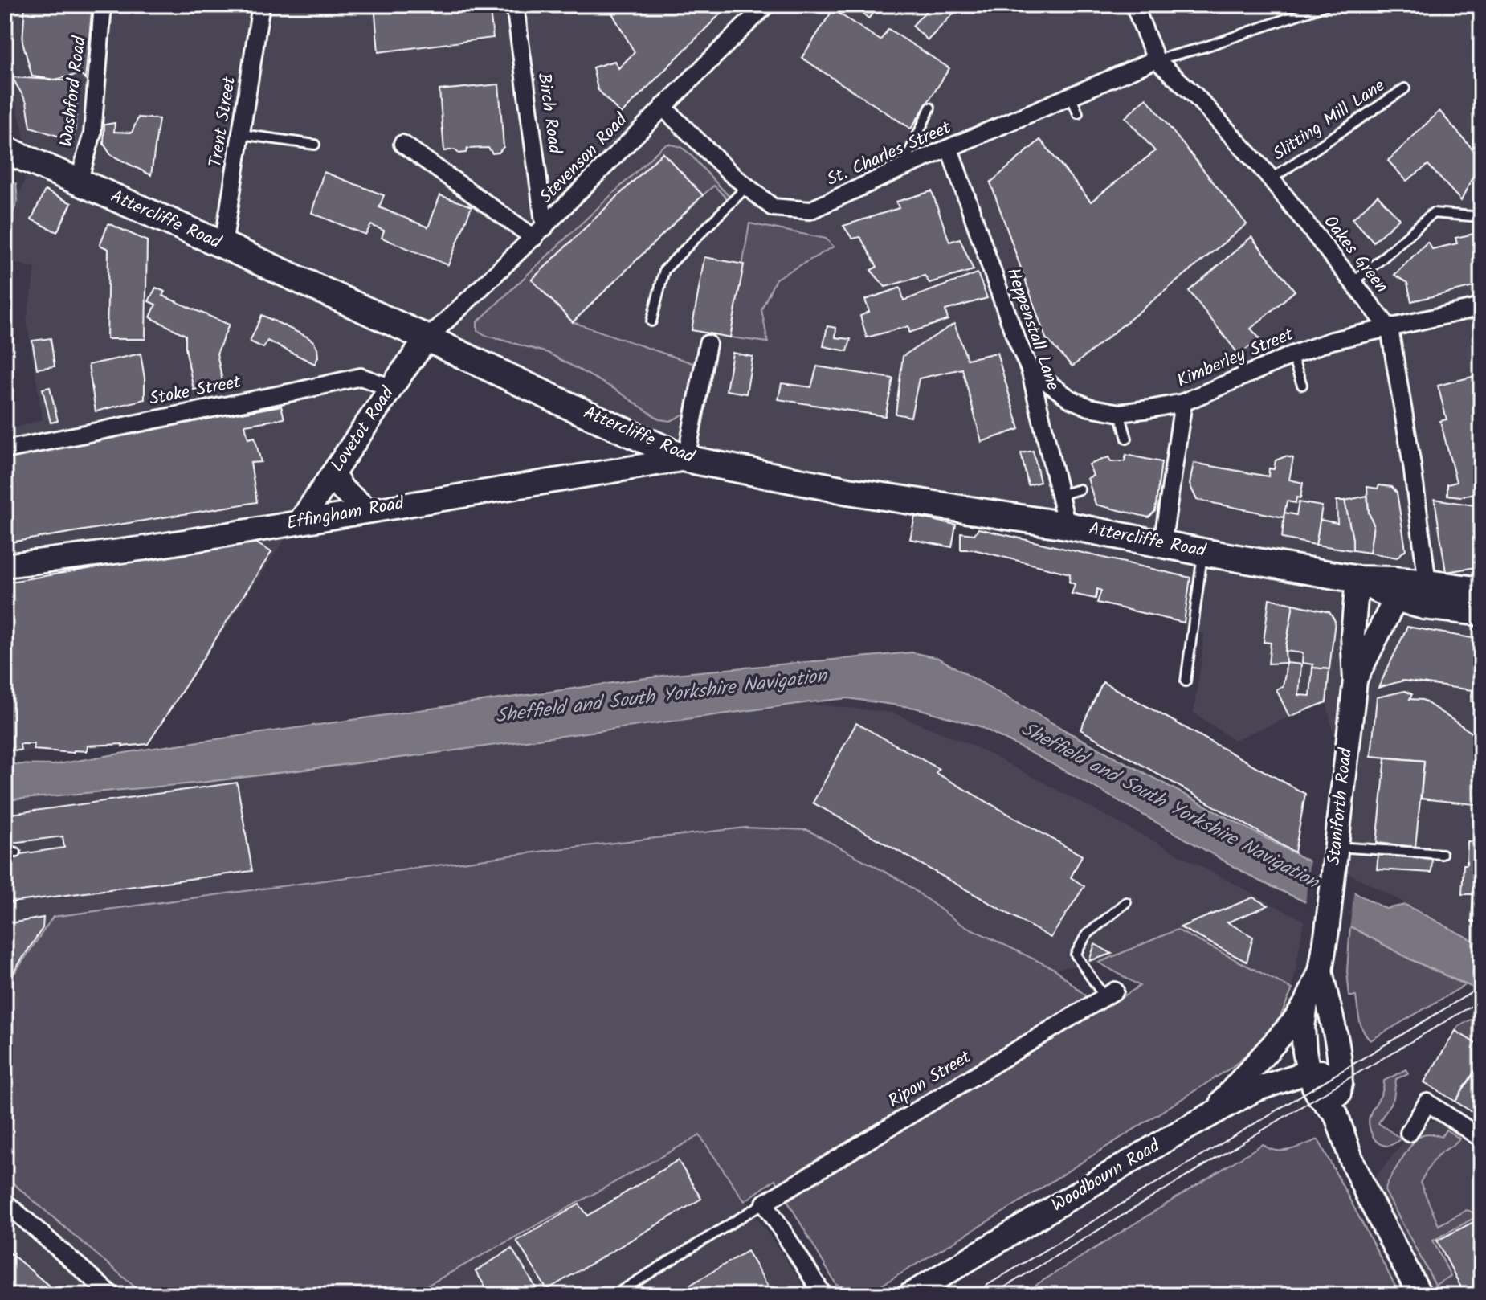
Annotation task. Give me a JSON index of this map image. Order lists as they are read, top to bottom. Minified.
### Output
{"streets":{"main road":["Attercliffe Road","Lovetot Road","Effingham Road","Staniforth Road","Woodbourn Road"],"street":["Washford Road","Birch Road","Trent Street","St. Charles Street","Stevenson Road","Oakes Green","Heppenstall Lane","Kimberley Street","Stoke Street","Ripon Street"],"lane":["Slitting Mill Lane"]},"crossings":[["Washford Road","Attercliffe Road"],["Birch Road","Stevenson Road"],["Slitting Mill Lane","Oakes Green"],["Trent Street","Attercliffe Road"],["St. Charles Street","Stevenson Road"],["St. Charles Street","Oakes Green"],["St. Charles Street","Heppenstall Lane"],["Stevenson Road","Attercliffe Road"],["Stevenson Road","Lovetot Road"],["Attercliffe Road","Oakes Green"],["Attercliffe Road","Heppenstall Lane"],["Attercliffe Road","Lovetot Road"],["Attercliffe Road","Effingham Road"],["Attercliffe Road","Staniforth Road"],["Oakes Green","Kimberley Street"],["Heppenstall Lane","Kimberley Street"],["Stoke Street","Lovetot Road"],["Lovetot Road","Effingham Road"],["Staniforth Road","Woodbourn Road"]],"water":["Sheffield and South Yorkshire Navigation"]}
